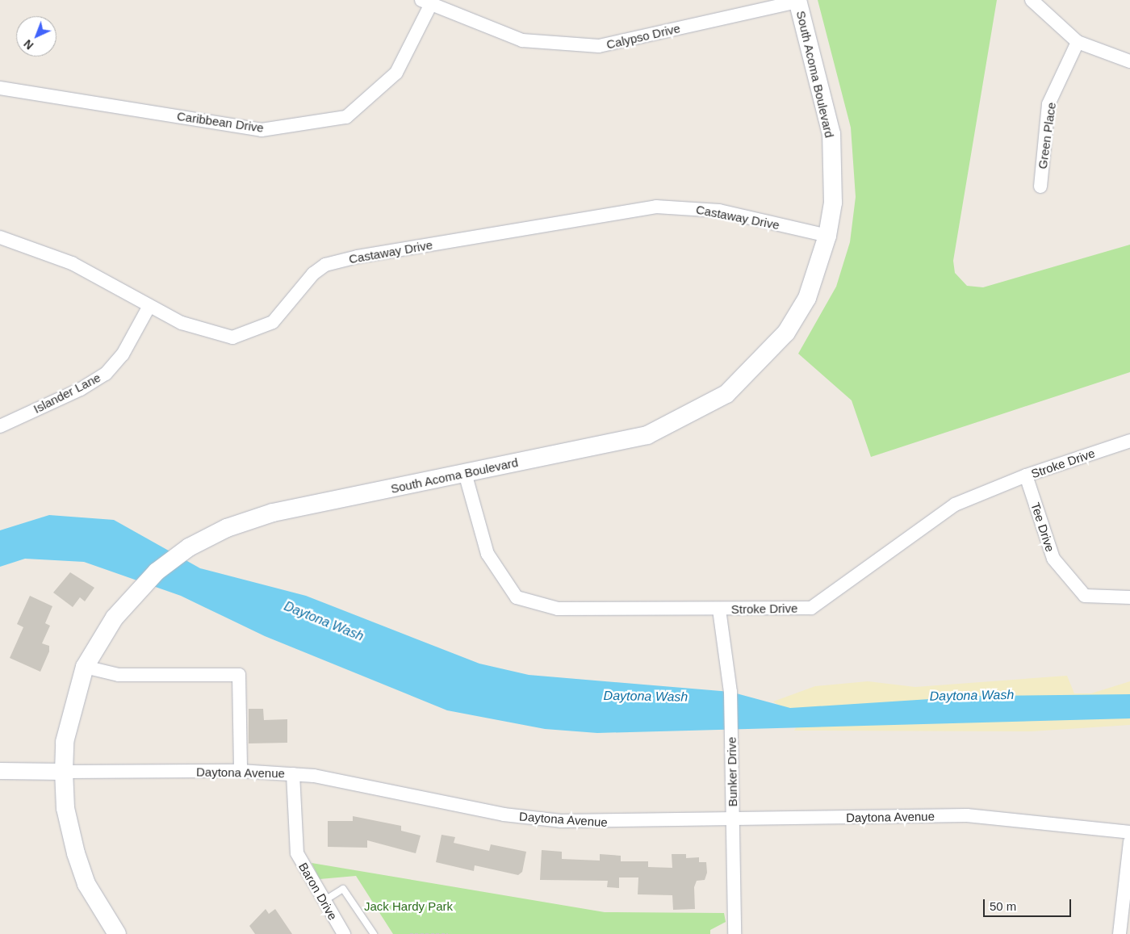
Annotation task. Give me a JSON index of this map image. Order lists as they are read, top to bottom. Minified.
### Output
{"streets":{"main road":["South Acoma Boulevard"],"street":["Calypso Drive","Caribbean Drive","Green Place","Castaway Drive","Islander Lane","Stroke Drive","Tee Drive","Bunker Drive","Daytona Avenue","Baron Drive"]},"crossings":[["Calypso Drive","South Acoma Boulevard"],["Calypso Drive","Caribbean Drive"],["South Acoma Boulevard","Castaway Drive"],["South Acoma Boulevard","Stroke Drive"],["South Acoma Boulevard","Daytona Avenue"],["Castaway Drive","Islander Lane"],["Stroke Drive","Tee Drive"],["Stroke Drive","Bunker Drive"],["Bunker Drive","Daytona Avenue"],["Daytona Avenue","Baron Drive"]],"water":["Daytona Wash"],"parks":["Jack Hardy Park"],"scale_bar":"50 m","north":"bottom left"}
